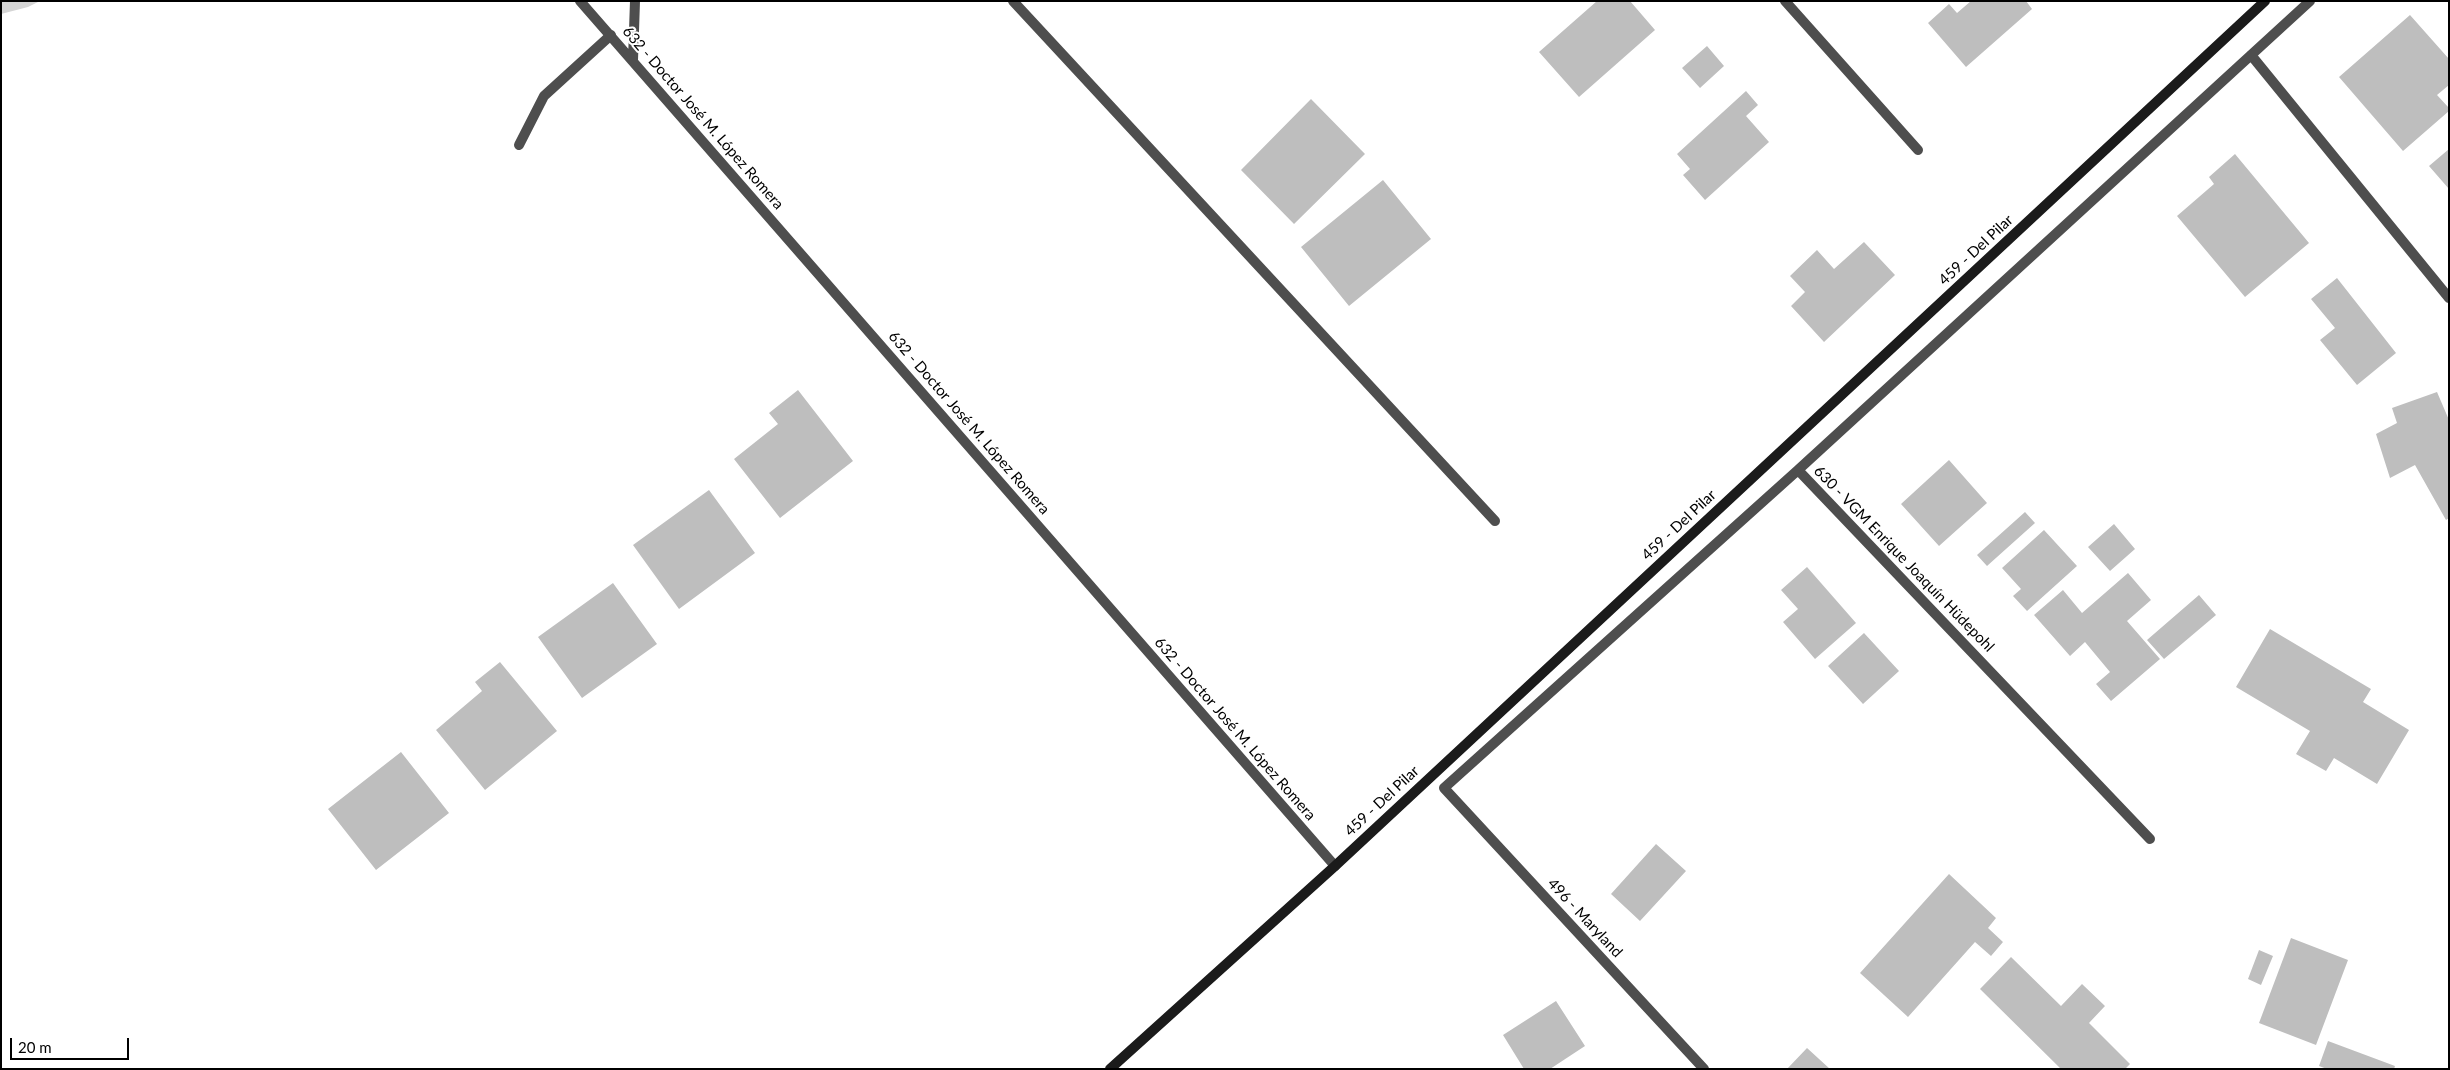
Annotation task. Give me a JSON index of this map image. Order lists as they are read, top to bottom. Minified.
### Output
{"streets":{"street":["632 - Doctor José M. López Romera","459 - Del Pilar","630 - VGM Enrique Joaquín Hüdepohl","496 - Maryland"]},"crossings":[["632 - Doctor José M. López Romera","459 - Del Pilar"],["630 - VGM Enrique Joaquín Hüdepohl","496 - Maryland"]],"scale_bar":"20 m"}
